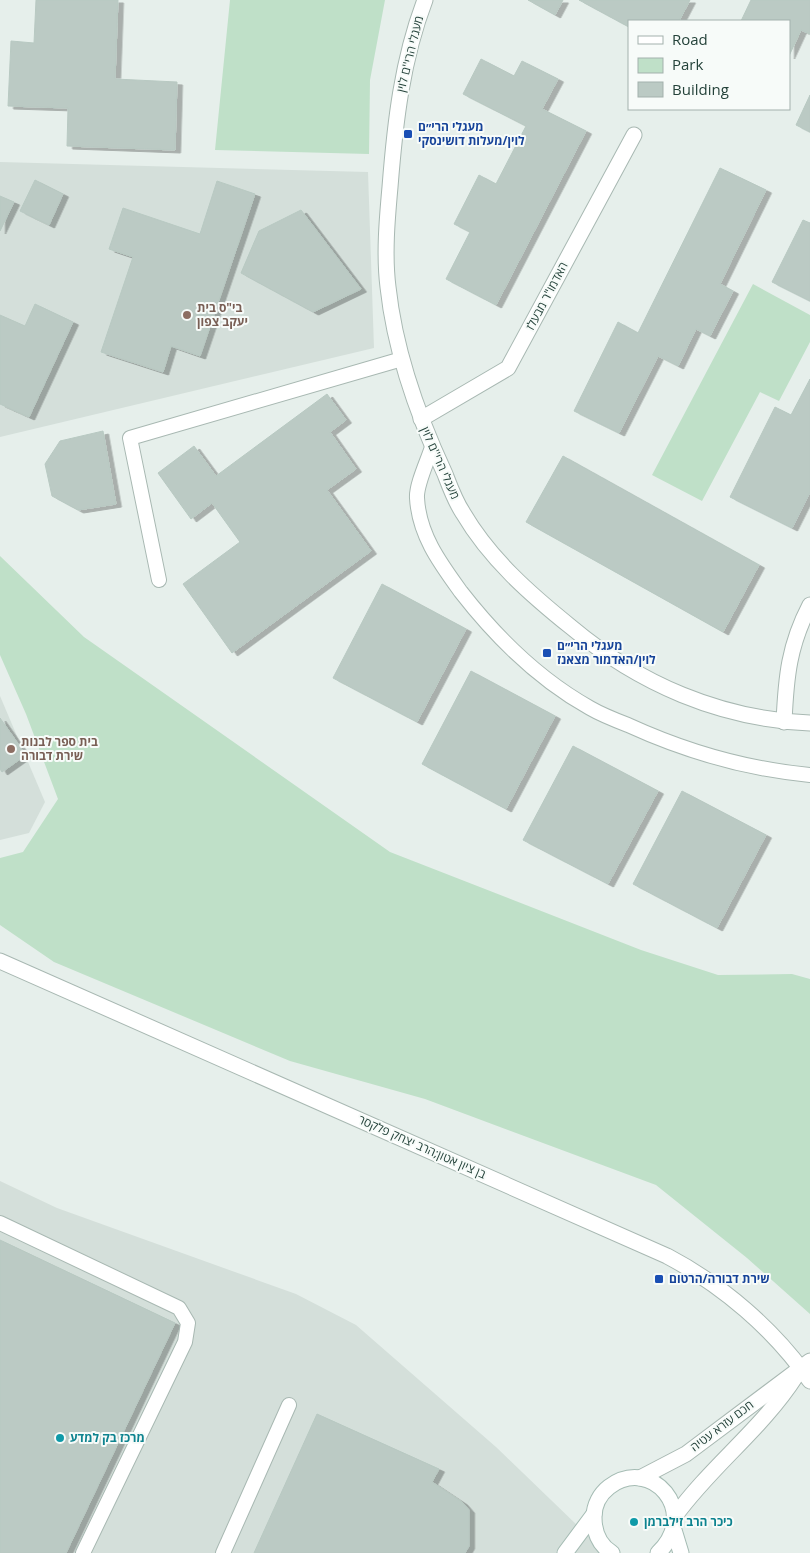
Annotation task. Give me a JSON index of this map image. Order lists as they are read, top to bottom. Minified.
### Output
{"streets":{"street":["מעגלי הרי''ם לוין","האדמו\"ר מבעלז","בן ציון אטון;הרב יצחק פלקסר","חכם עזרא עטיה"]},"crossings":[["מעגלי הרי''ם לוין","האדמו\"ר מבעלז"],["בן ציון אטון;הרב יצחק פלקסר","חכם עזרא עטיה"]],"places":{"transit":["מעגלי הרי״ם לוין/מעלות דושינסקי","מעגלי הרי״ם לוין/האדמור מצאנז","שירת דבורה/הרטום"],"other":["בי\"ס בית יעקב צפון","בית ספר לבנות שירת דבורה","מרכז בק למדע","כיכר הרב זילברמן"]},"legend":["Road","Park","Building"]}
